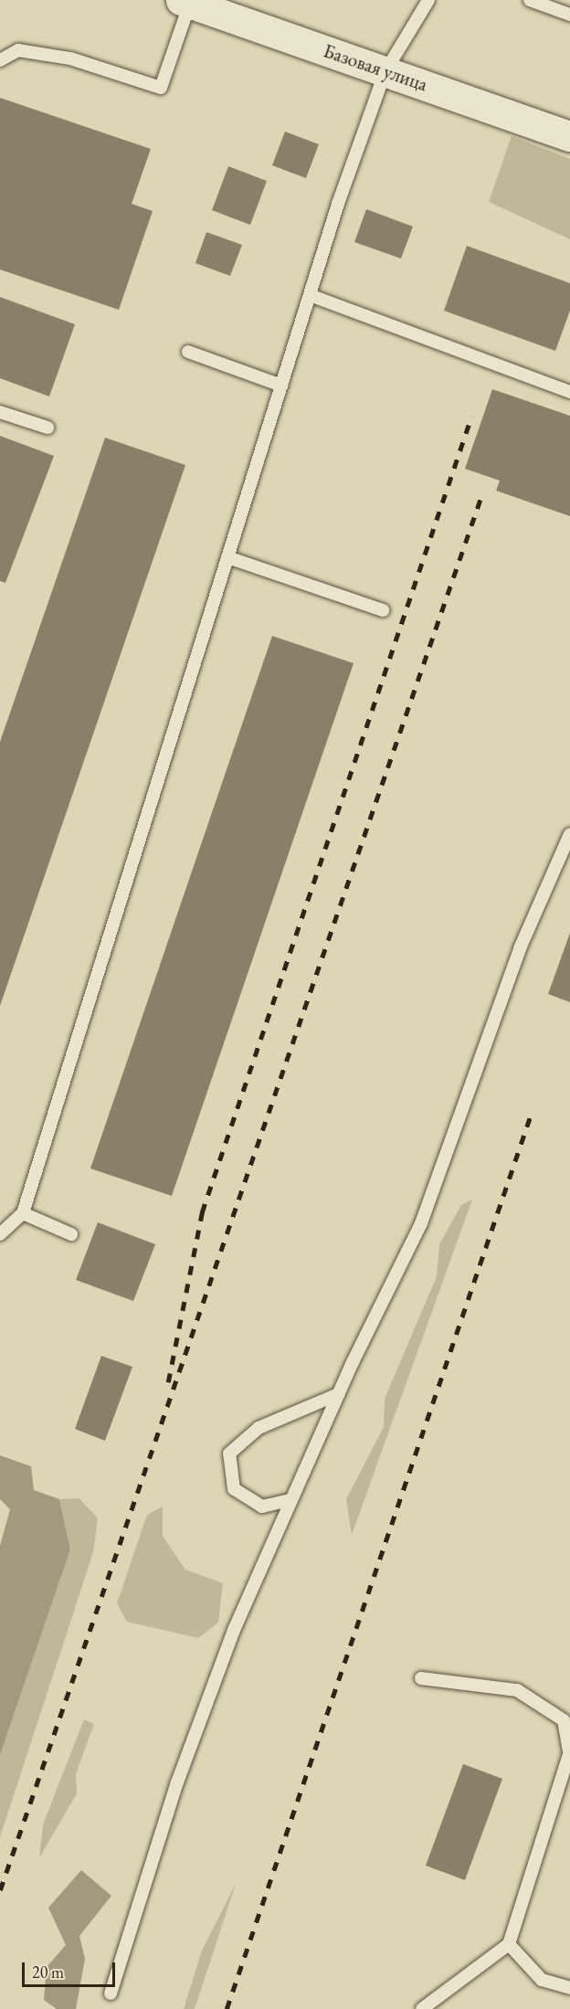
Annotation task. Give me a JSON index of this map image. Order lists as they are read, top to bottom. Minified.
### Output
{"streets":{"street":["Базовая улица"]},"scale_bar":"20 m"}
